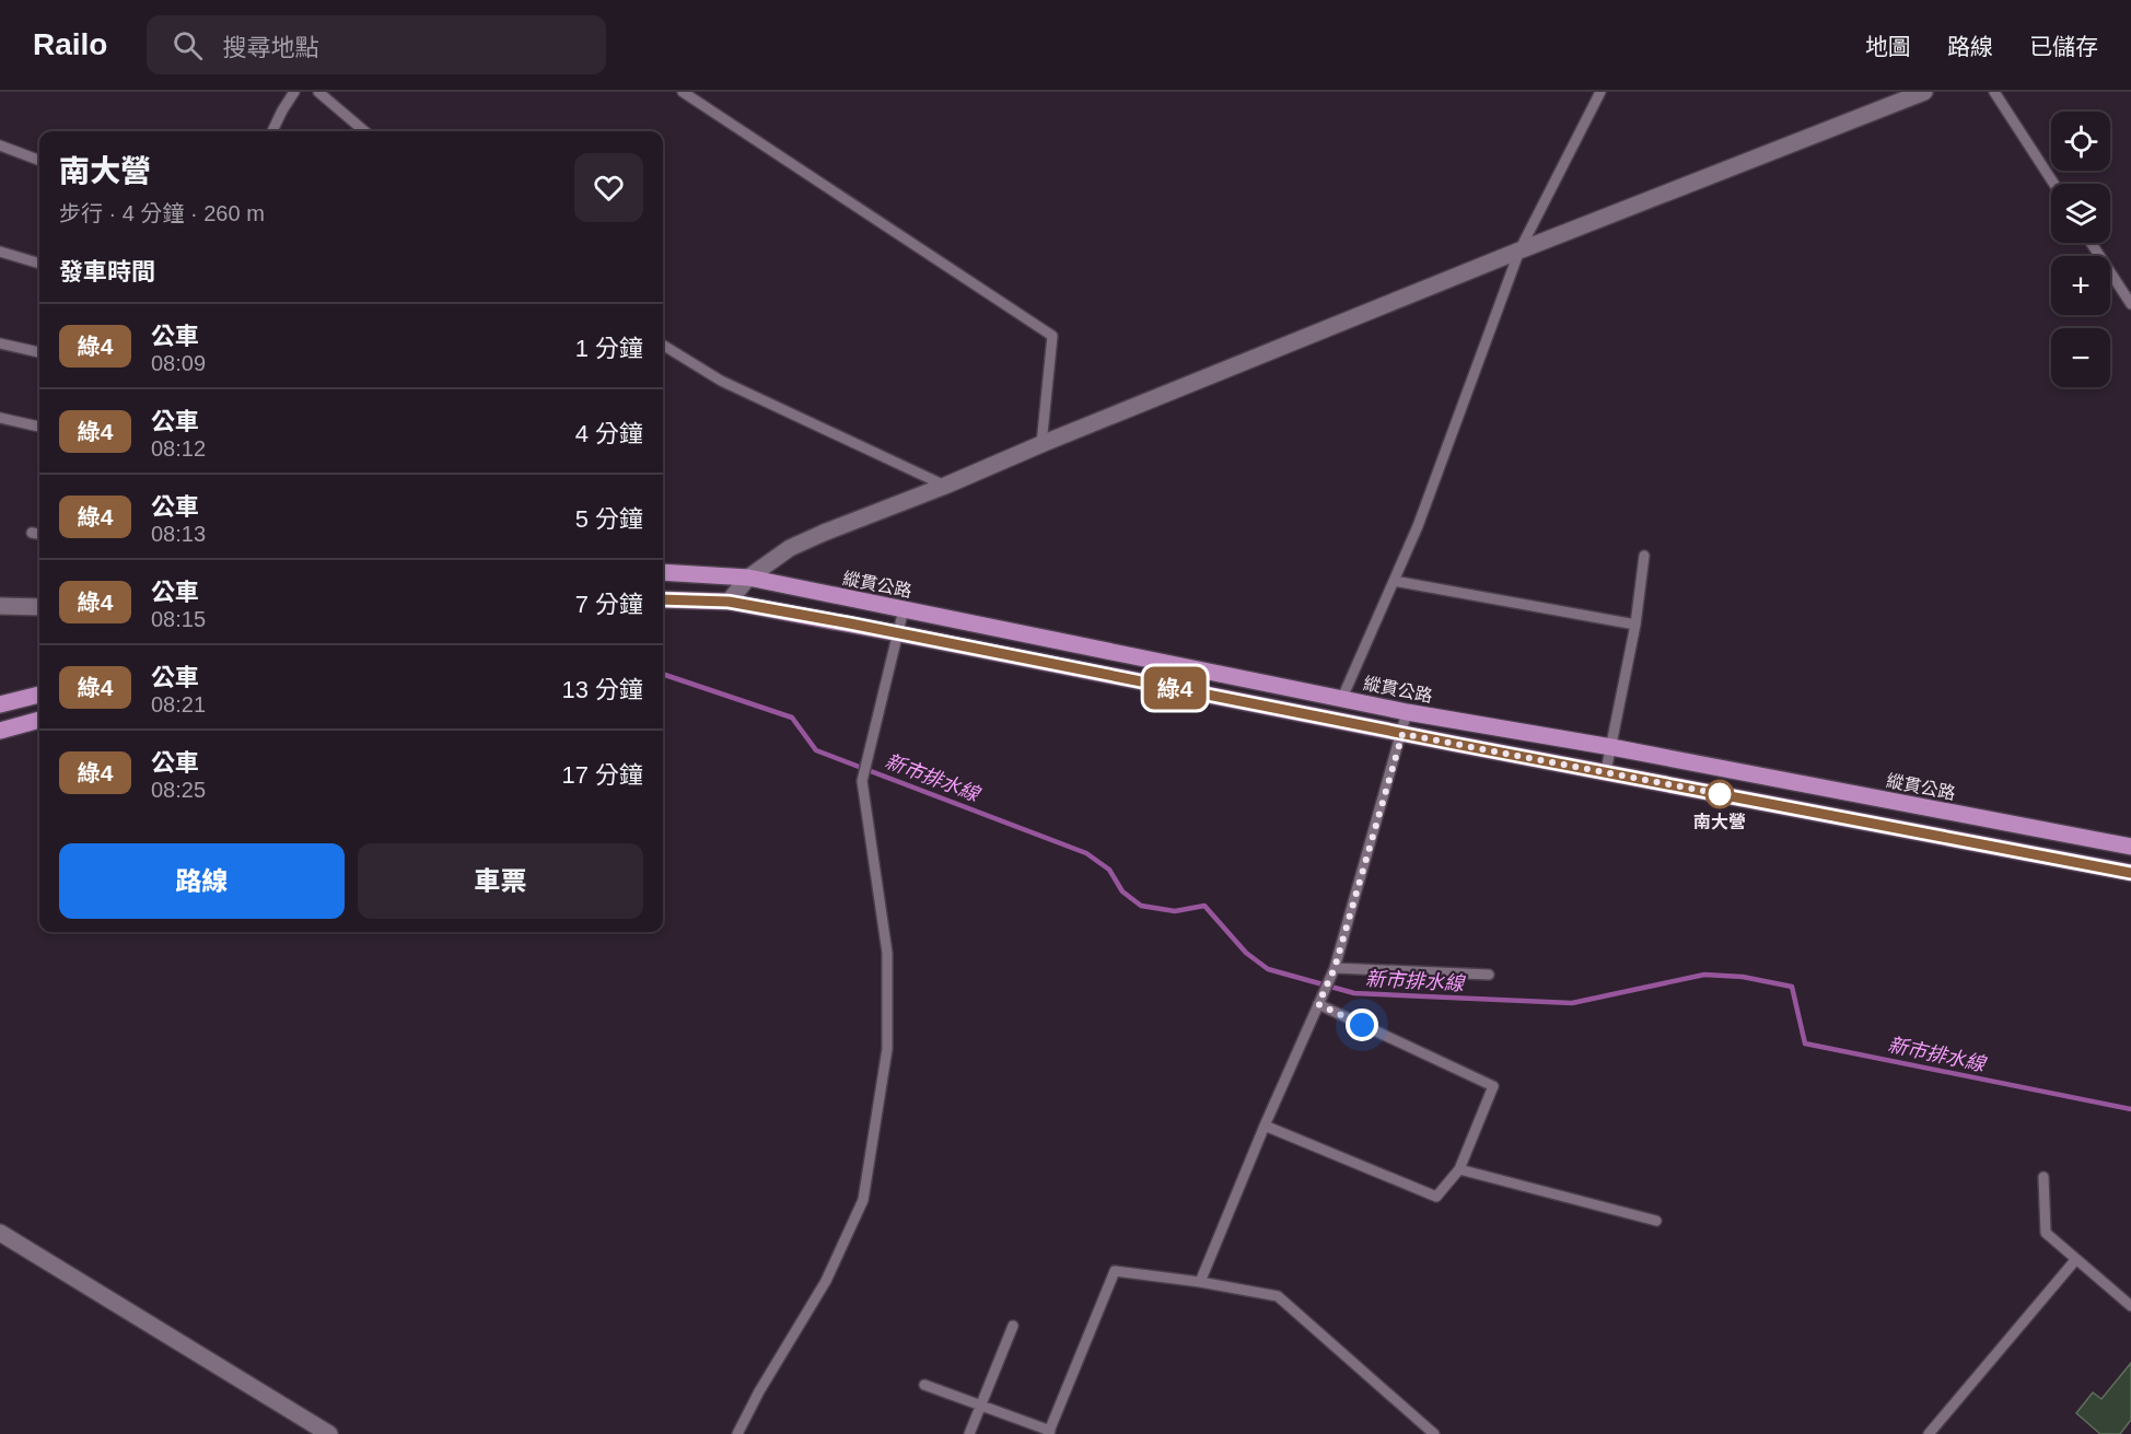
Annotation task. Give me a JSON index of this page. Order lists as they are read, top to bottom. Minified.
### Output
{"streets":{"main road":["縱貫公路"]},"water":["新市排水線"],"places":["南大營"],"lines":["bus line 綠4"],"page":{"header":"Railo","search":"搜尋地點","nav":["地圖","路線","已儲存"],"on_map":"綠4","map_buttons":["+","−"],"heading":[["南大營","步行 · 4 分鐘 · 260 m"],"發車時間"],"list":[{"mark":"綠4","name":"公車","note":"08:09","value":"1 分鐘"},{"mark":"綠4","name":"公車","note":"08:12","value":"4 分鐘"},{"mark":"綠4","name":"公車","note":"08:13","value":"5 分鐘"},{"mark":"綠4","name":"公車","note":"08:15","value":"7 分鐘"},{"mark":"綠4","name":"公車","note":"08:21","value":"13 分鐘"},{"mark":"綠4","name":"公車","note":"08:25","value":"17 分鐘"}],"buttons":["路線","車票"]}}
